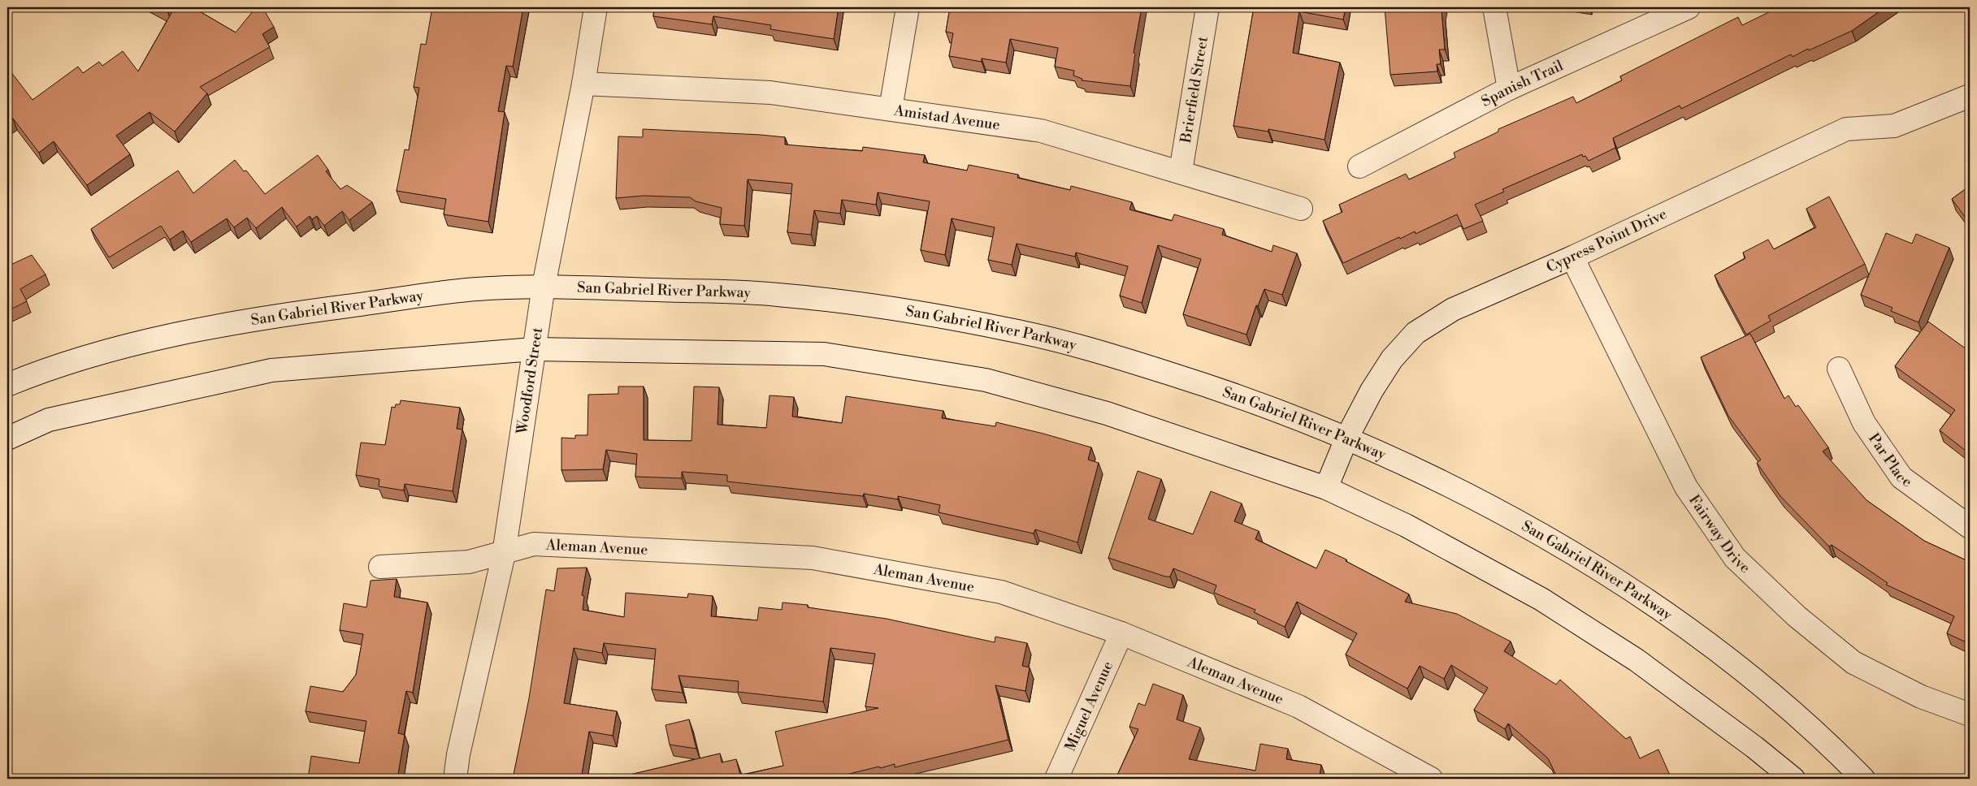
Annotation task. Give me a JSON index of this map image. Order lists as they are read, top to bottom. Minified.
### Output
{"streets":{"street":["Spanish Trail","Brierfield Street","Amistad Avenue","Cypress Point Drive","San Gabriel River Parkway","Woodford Street","Par Place","Fairway Drive","Aleman Avenue","Miguel Avenue"]},"crossings":[["Brierfield Street","Amistad Avenue"],["Amistad Avenue","Woodford Street"],["Cypress Point Drive","San Gabriel River Parkway"],["Cypress Point Drive","Fairway Drive"],["San Gabriel River Parkway","Woodford Street"],["Woodford Street","Aleman Avenue"],["Aleman Avenue","Miguel Avenue"]]}
